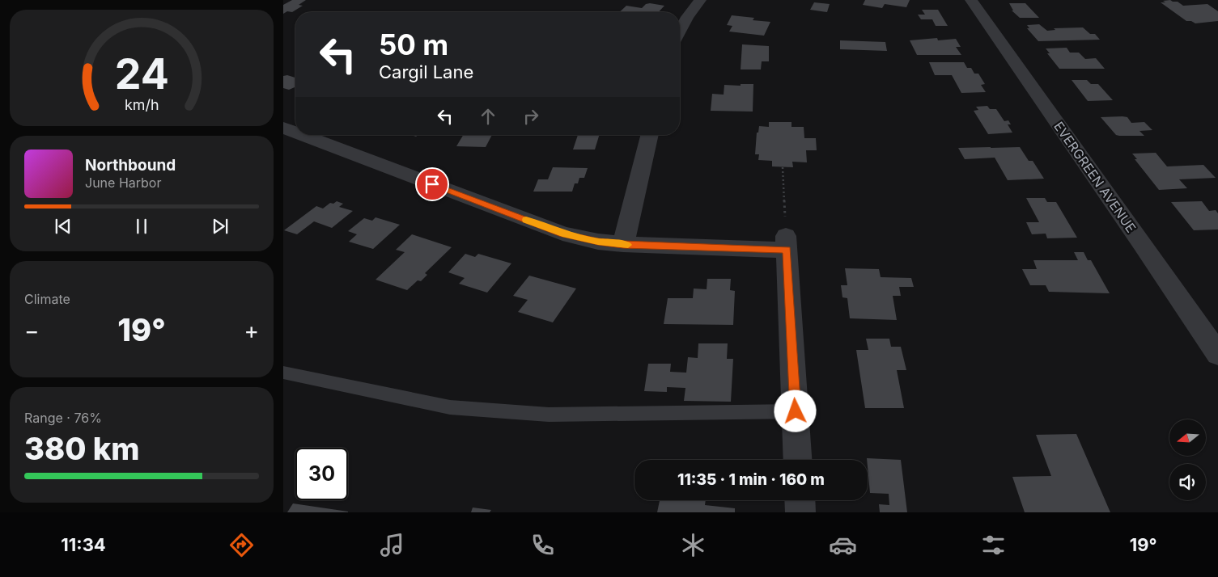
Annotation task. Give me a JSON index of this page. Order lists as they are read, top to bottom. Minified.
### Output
{"streets":{"street":["EVERGREEN AVENUE"]},"north":"left","page":{"turn":["50 m","Cargil Lane"],"song":["Northbound","June Harbor"],"tile":["Climate",["Range · 76%","380 km"]],"heat":["−","19°","+"],"limit":"30","trip":"11:35 · 1 min · 160 m","tabs":["11:34","19°"],"gauge":["24","km/h"]}}
